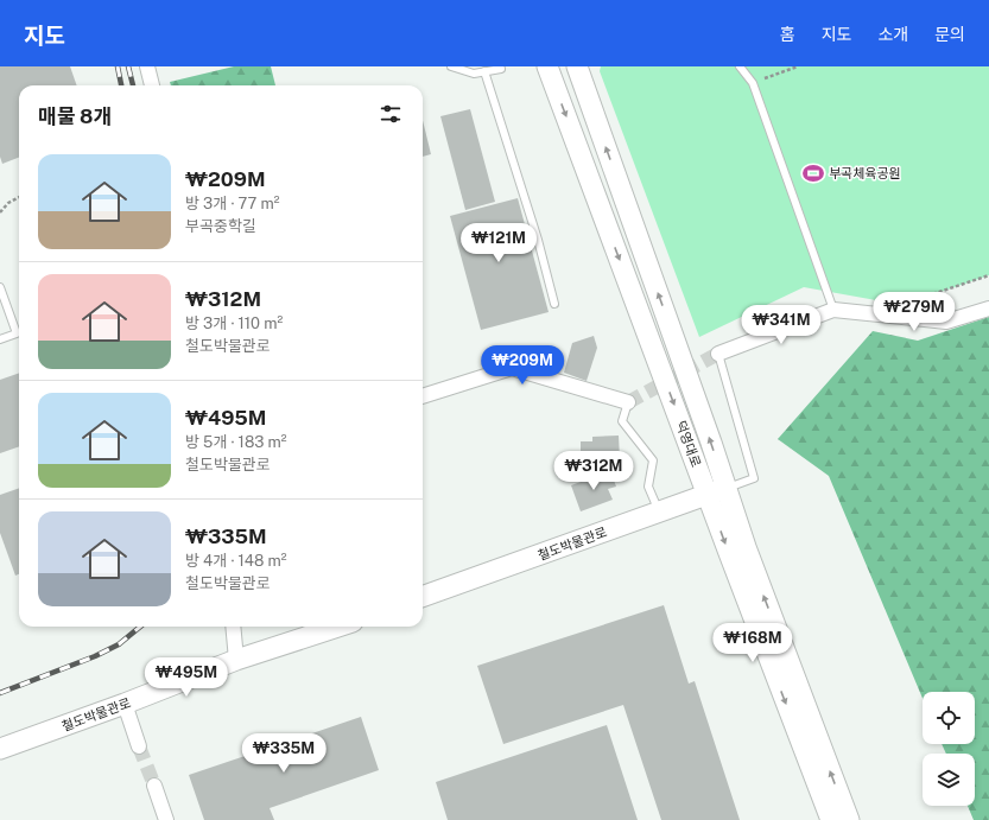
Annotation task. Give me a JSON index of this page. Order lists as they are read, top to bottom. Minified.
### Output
{"streets":{"street":["덕영대로","철도박물관로"]},"crossings":[["덕영대로","철도박물관로"]],"places":{"sports":["부곡체육공원"]},"page":{"header":"지도","nav":["홈","지도","소개","문의"],"heading":"매물 8개","list":[{"name":"₩209M","note":"방 3개 · 77 m² · 부곡중학길"},{"name":"₩312M","note":"방 3개 · 110 m² · 철도박물관로"},{"name":"₩495M","note":"방 5개 · 183 m² · 철도박물관로"},{"name":"₩335M","note":"방 4개 · 148 m² · 철도박물관로"}],"price":["₩121M","₩279M","₩341M","₩209M","₩312M","₩168M","₩495M","₩335M"]}}
